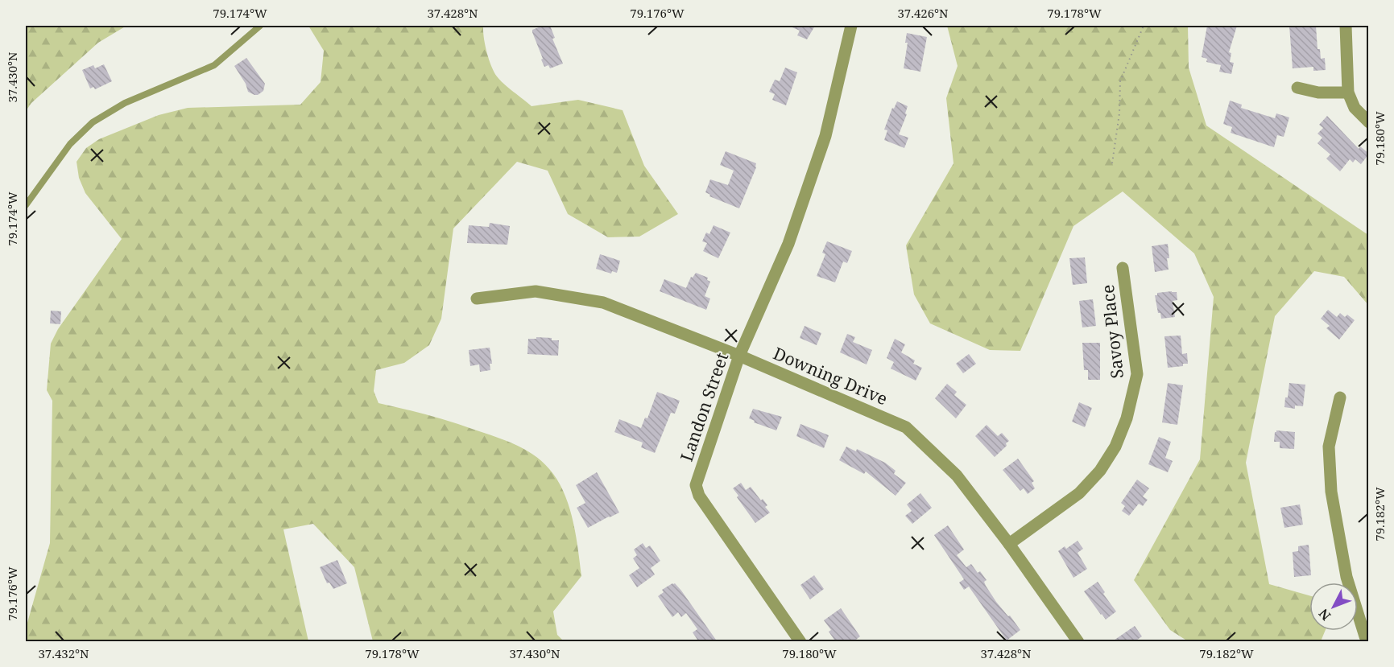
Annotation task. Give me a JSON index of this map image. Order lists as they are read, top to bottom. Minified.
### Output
{"streets":{"street":["Savoy Place","Downing Drive","Landon Street"]},"crossings":[["Savoy Place","Downing Drive"],["Downing Drive","Landon Street"]],"north":"bottom left","coordinates":["79.174°W","37.428°N","79.176°W","37.426°N","79.178°W","37.430°N","79.180°W","79.182°W","37.432°N"]}
